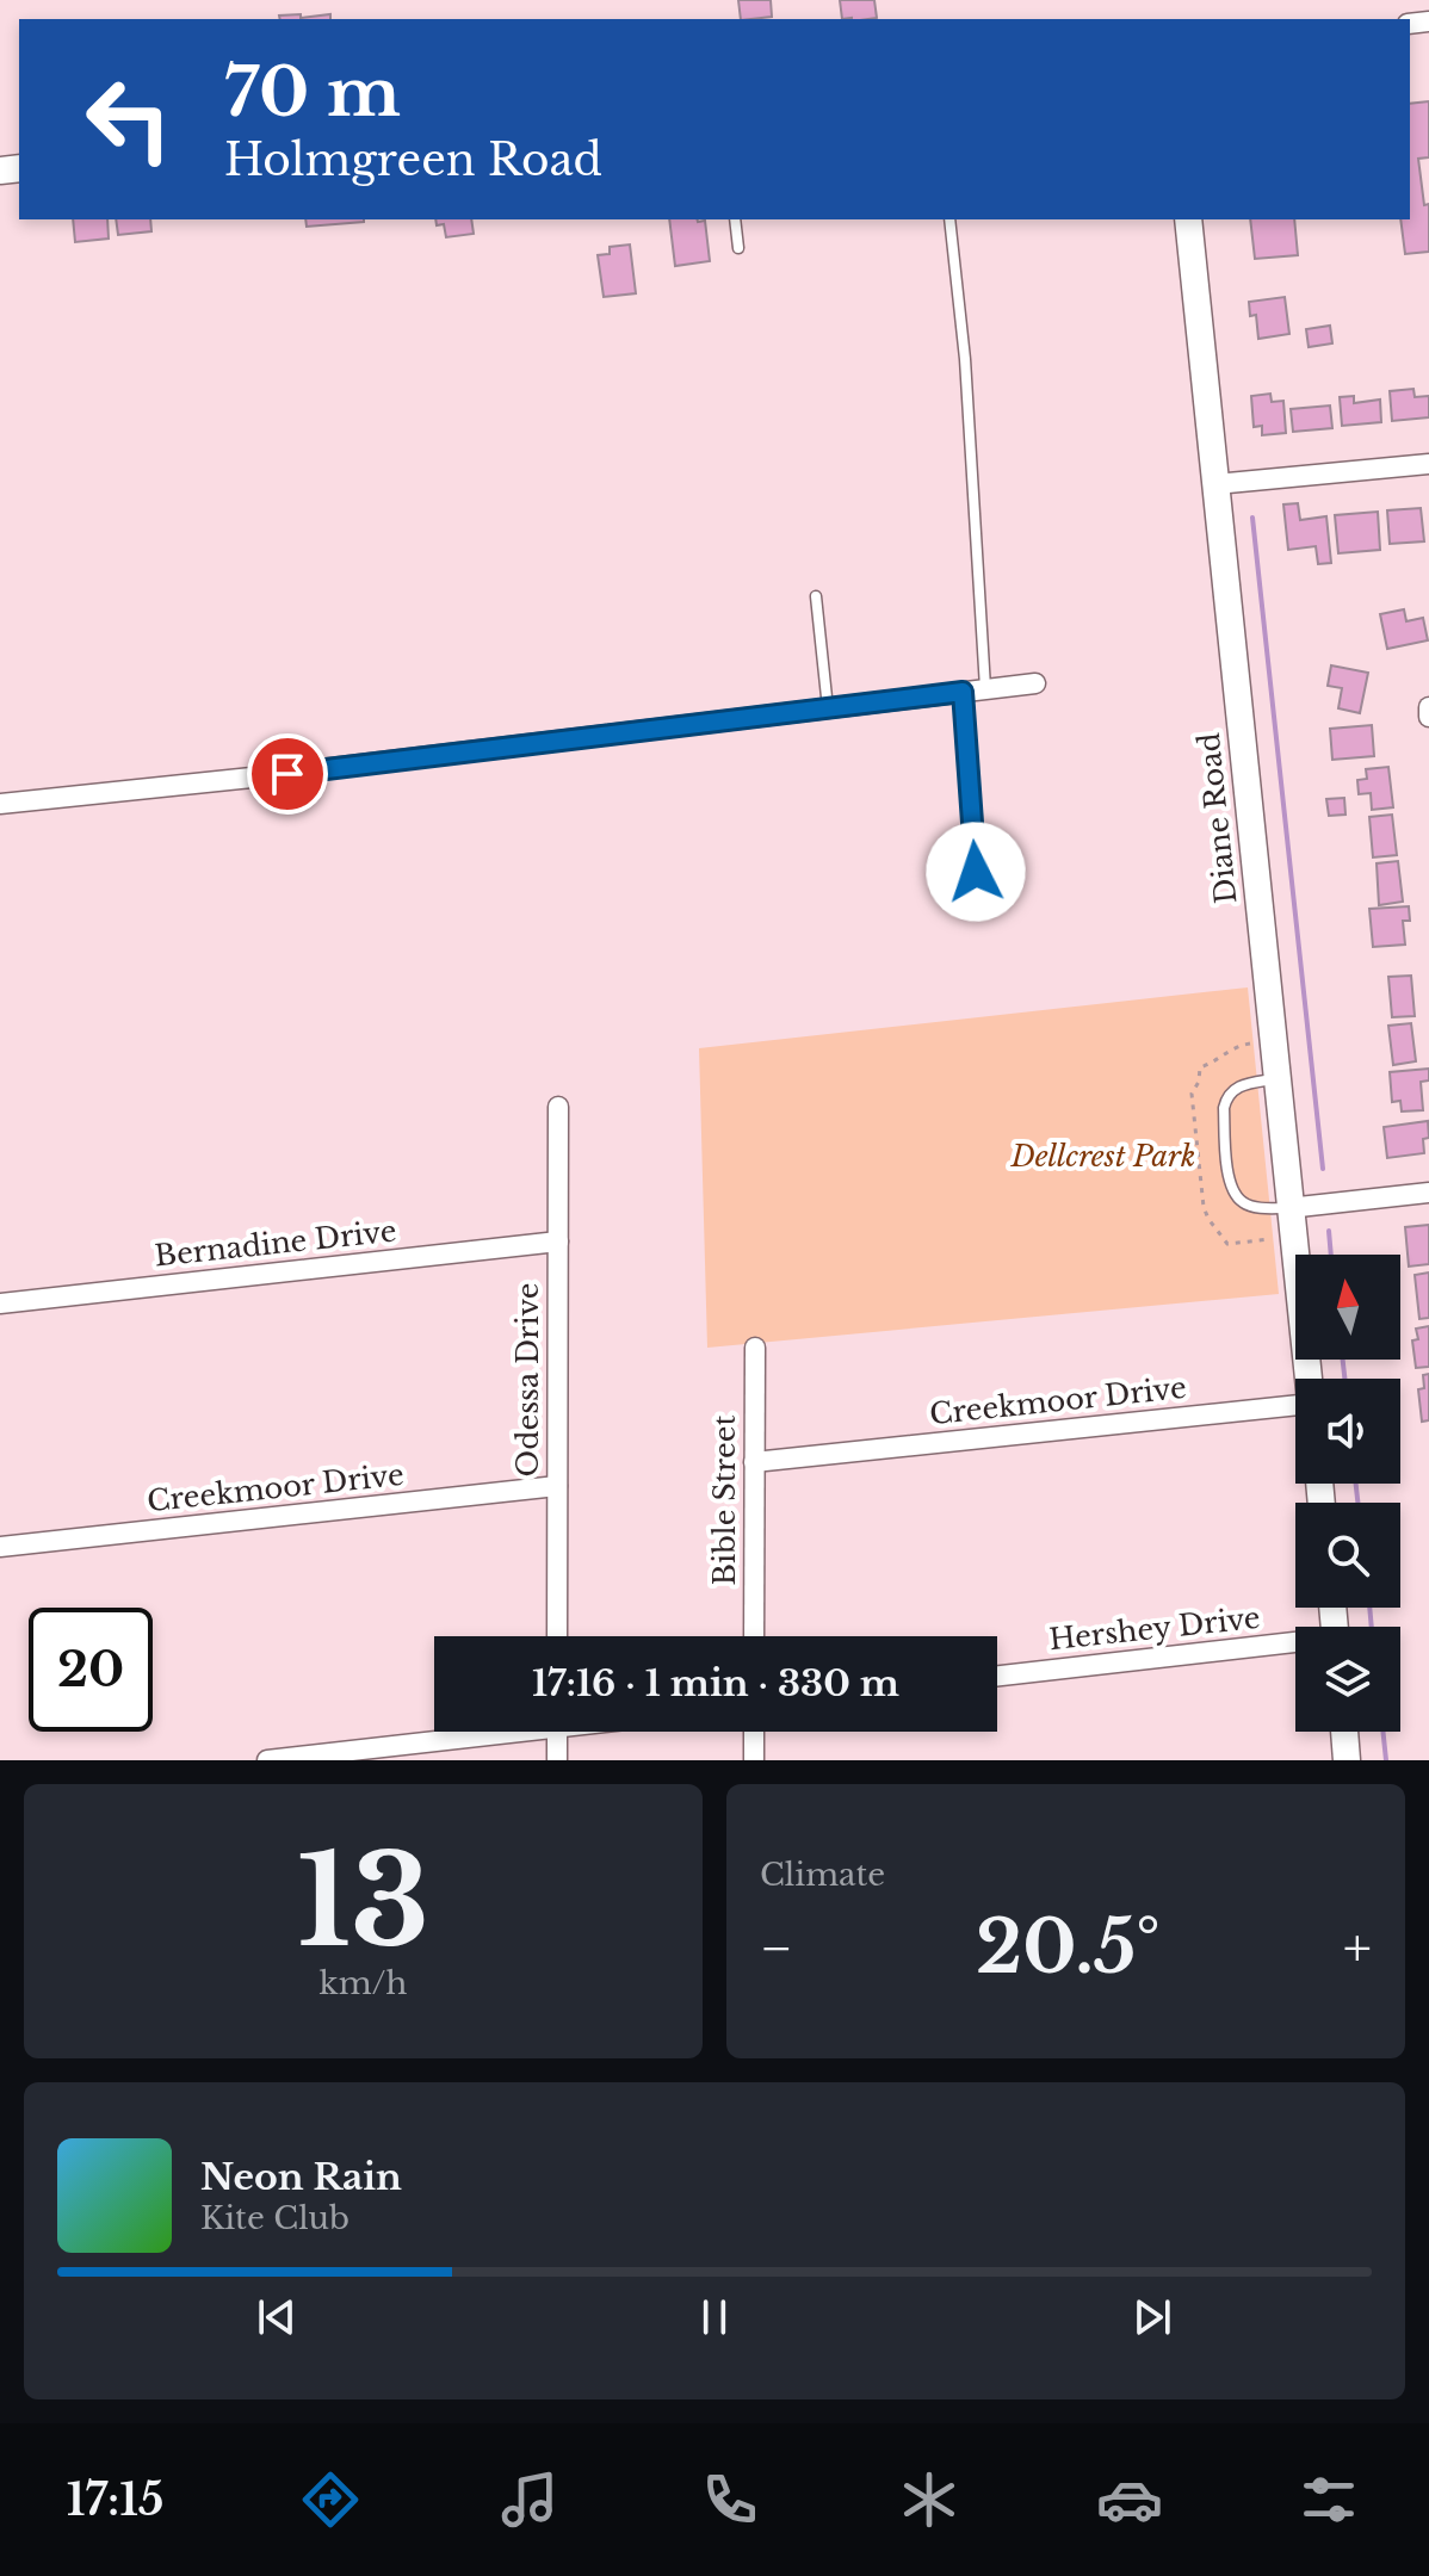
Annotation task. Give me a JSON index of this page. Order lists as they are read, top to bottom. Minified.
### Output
{"streets":{"street":["Diane Road","Bernadine Drive","Odessa Drive","Creekmoor Drive","Bible Street","Hershey Drive"]},"crossings":[["Bernadine Drive","Odessa Drive"],["Odessa Drive","Creekmoor Drive"],["Creekmoor Drive","Bible Street"]],"parks":["Dellcrest Park"],"north":"top","page":{"turn":["70 m","Holmgreen Road"],"limit":"20","trip":"17:16 · 1 min · 330 m","tile":[["13","km/h"],"Climate"],"heat":["−","20.5°","+"],"song":["Neon Rain","Kite Club"],"tabs":"17:15"}}
